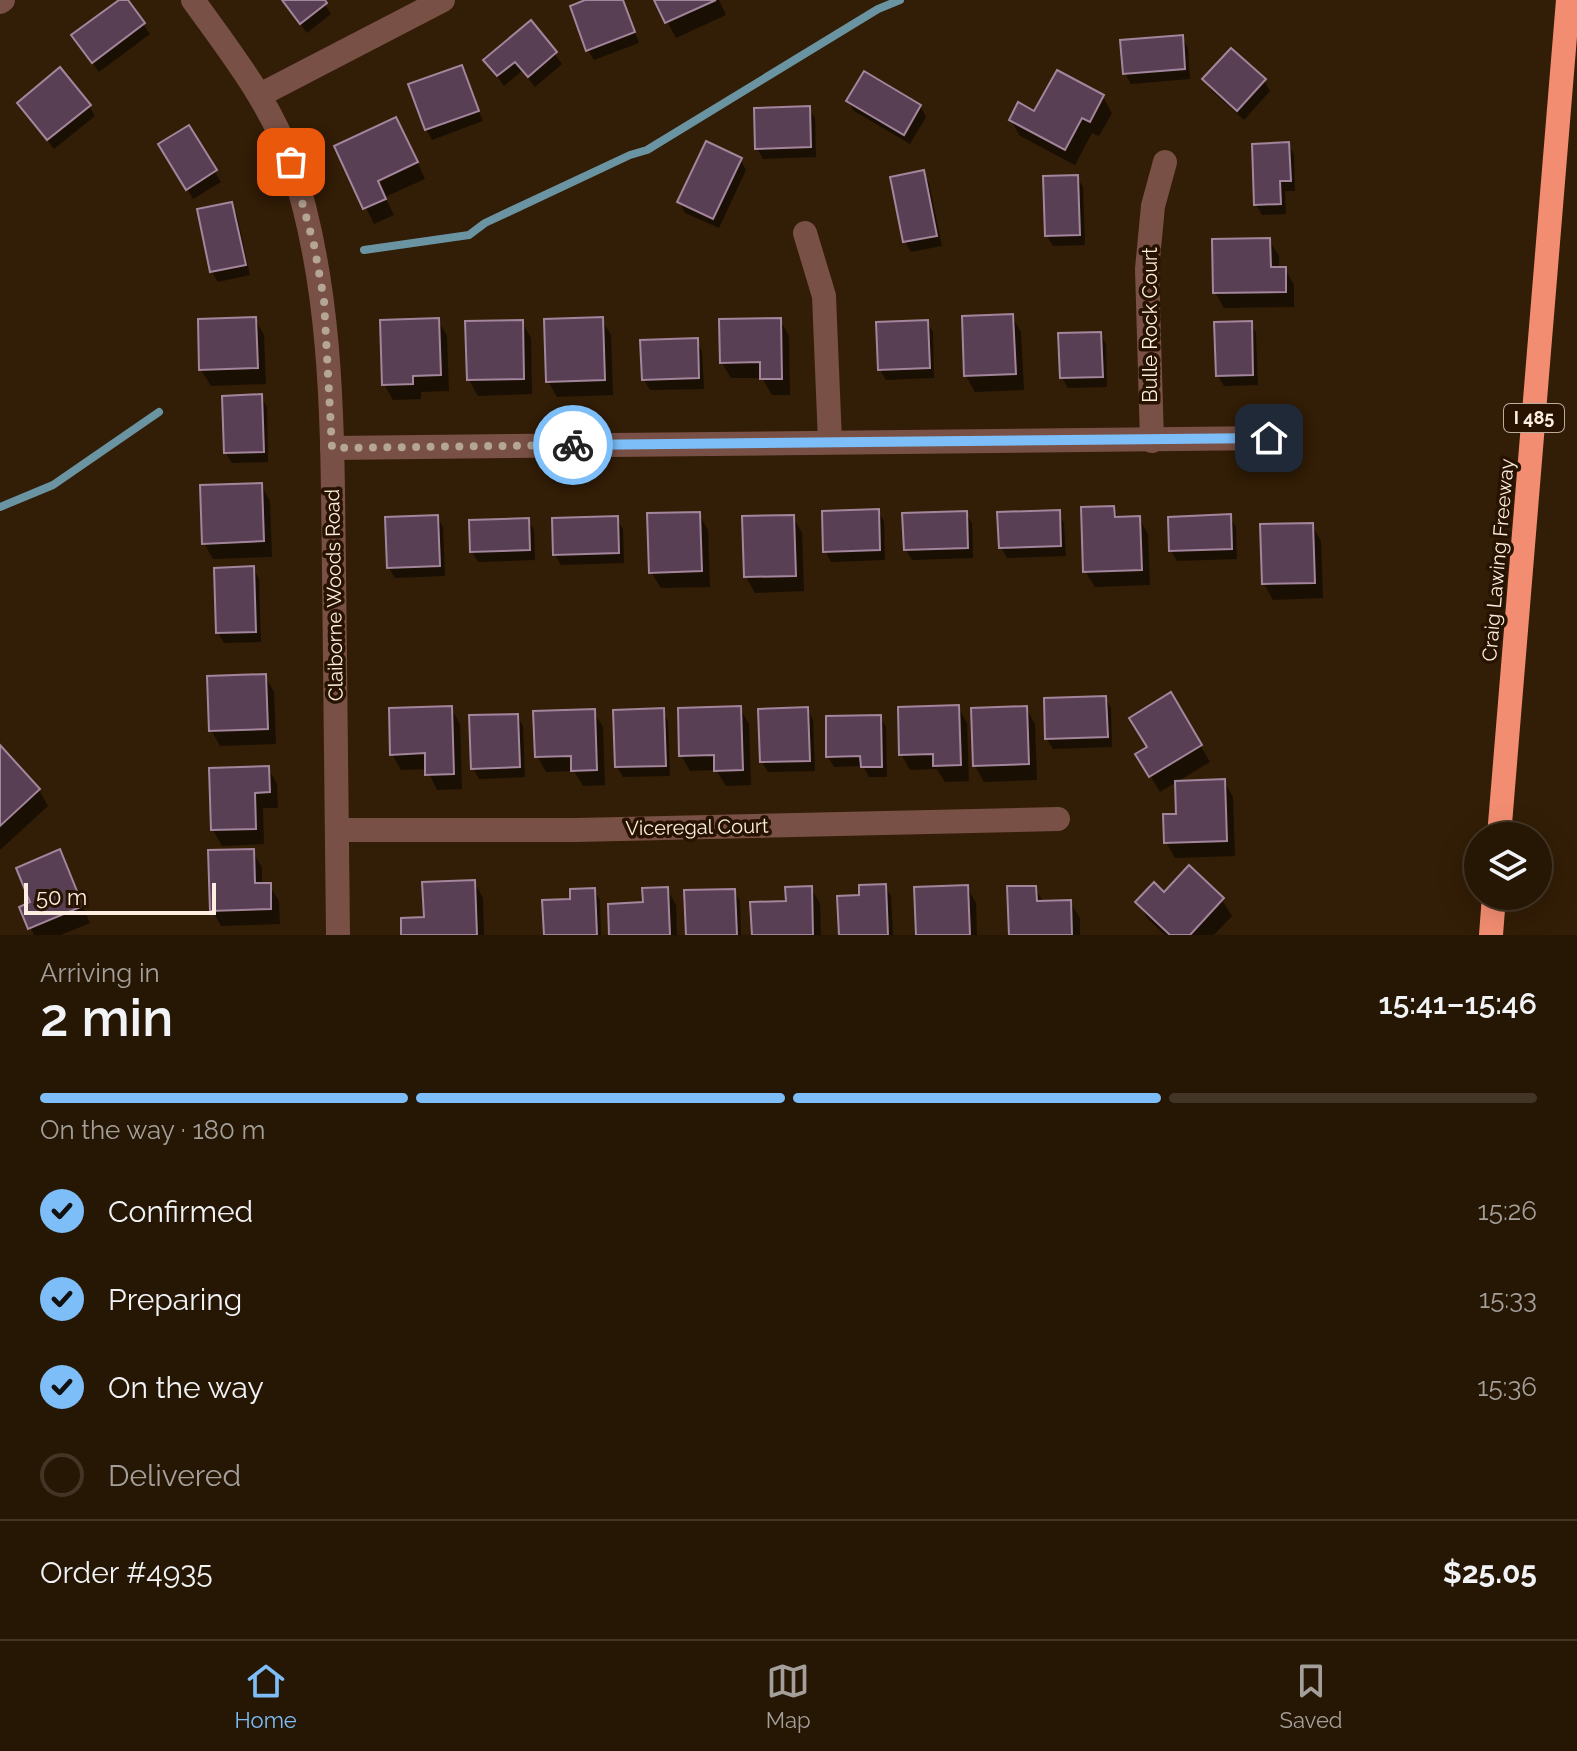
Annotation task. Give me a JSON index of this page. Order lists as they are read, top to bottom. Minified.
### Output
{"streets":{"highway":["I 485","Craig Lawing Freeway"],"street":["Bulle Rock Court","Claiborne Woods Road","Viceregal Court"]},"crossings":[["Claiborne Woods Road","Viceregal Court"]],"scale_bar":"50 m","page":{"scale":"50 m","heading":["2 min","Arriving in","15:41–15:46"],"panel":["Order #4935","$25.05"],"bar":"On the way · 180 m","list":[["Confirmed","15:26"],["Preparing","15:33"],["On the way","15:36"],"Delivered"],"tabs":["Home","Map","Saved"]}}
